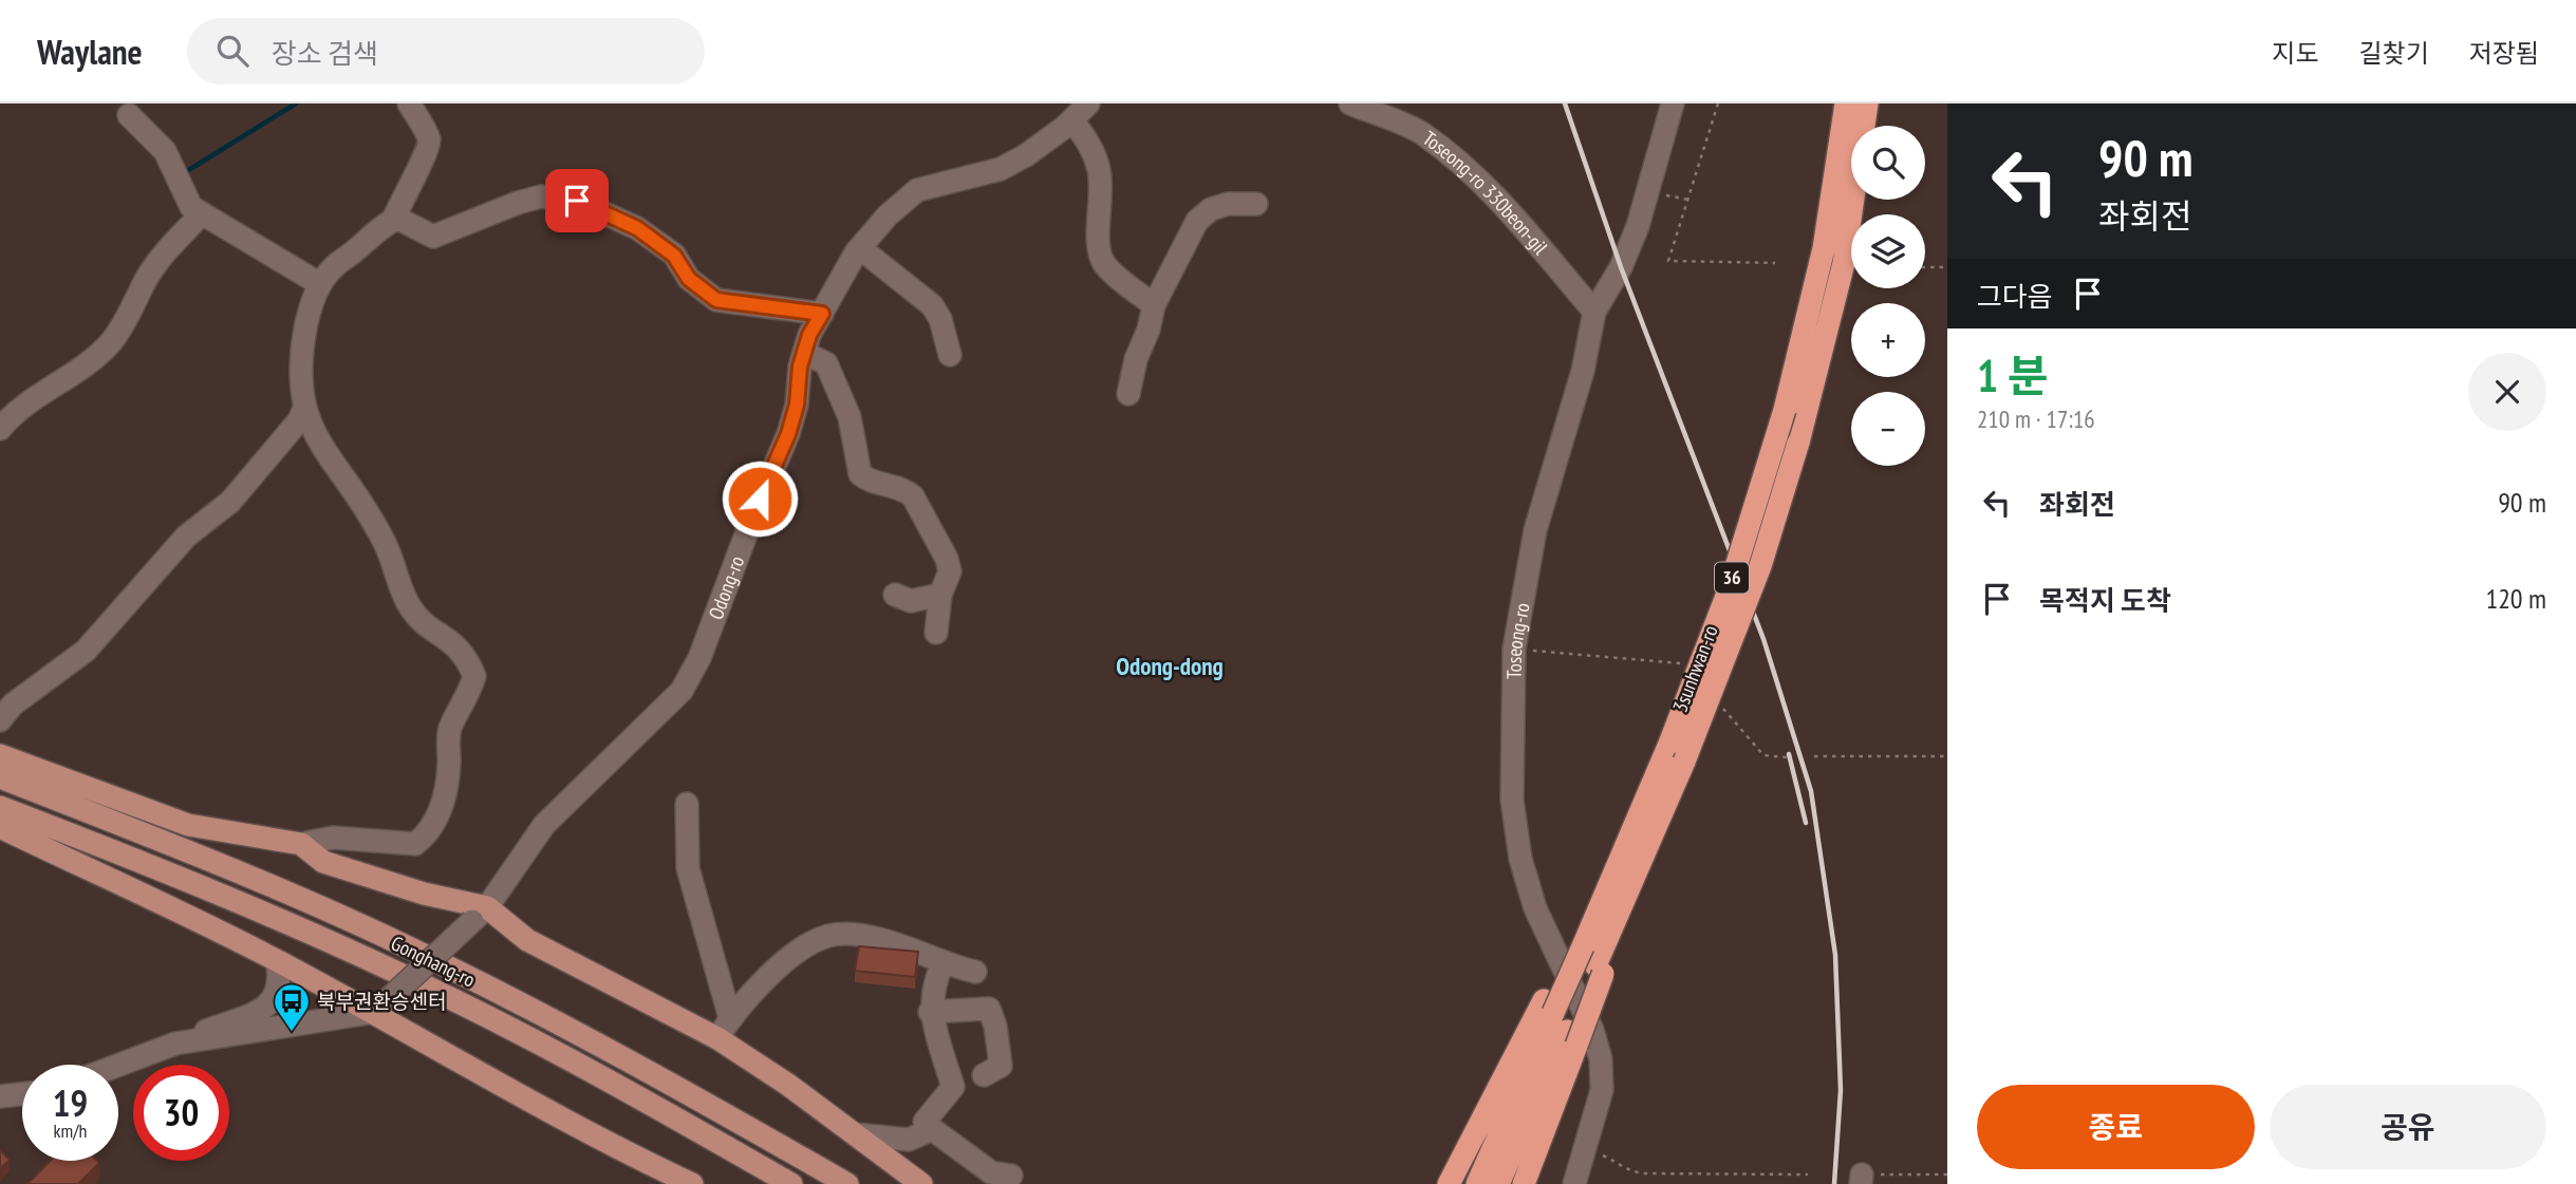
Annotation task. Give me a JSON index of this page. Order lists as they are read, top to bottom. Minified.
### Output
{"streets":{"highway":["36","3sunhwan-ro"],"main road":["Gonghang-ro"],"street":["Toseong-ro 330beon-gil","Odong-ro","Toseong-ro"]},"crossings":[["Toseong-ro 330beon-gil","Toseong-ro"]],"districts":["Odong-dong"],"places":{"bus stop":["북부권환승센터"]},"page":{"header":"Waylane","search":"장소 검색","nav":["지도","길찾기","저장됨"],"turn":["90 m","좌회전"],"map_buttons":["+","−"],"then":"그다음","heading":["1 분","210 m · 17:16"],"list":[{"name":"좌회전","value":"90 m"},{"name":"목적지 도착","value":"120 m"}],"speed":"19 km/h","limit":"30","buttons":["종료","공유"]}}
